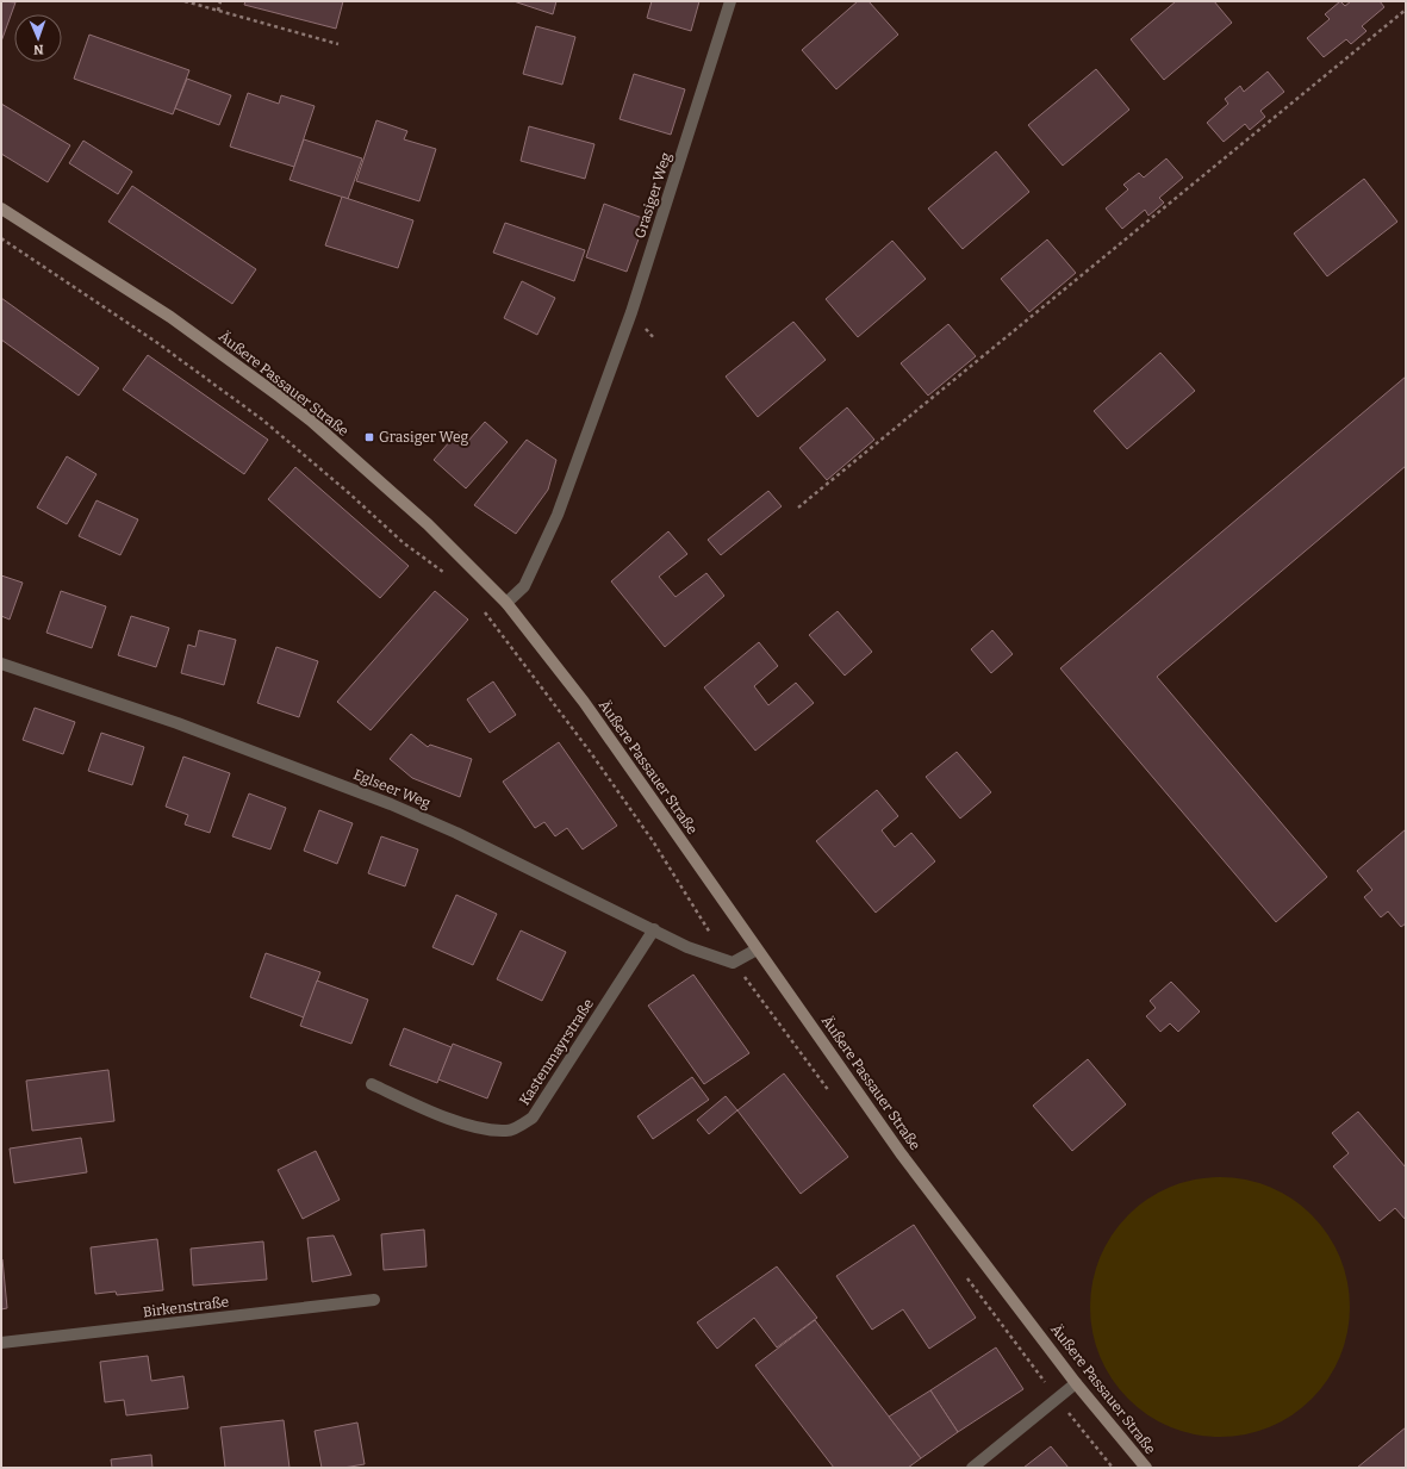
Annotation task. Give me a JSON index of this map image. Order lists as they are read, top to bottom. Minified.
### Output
{"streets":{"main road":["Äußere Passauer Straße"],"street":["Grasiger Weg","Eglseer Weg","Kastenmayrstraße","Birkenstraße"]},"crossings":[["Grasiger Weg","Äußere Passauer Straße"],["Eglseer Weg","Kastenmayrstraße"]],"places":{"transit":["Grasiger Weg"]},"north":"bottom"}
